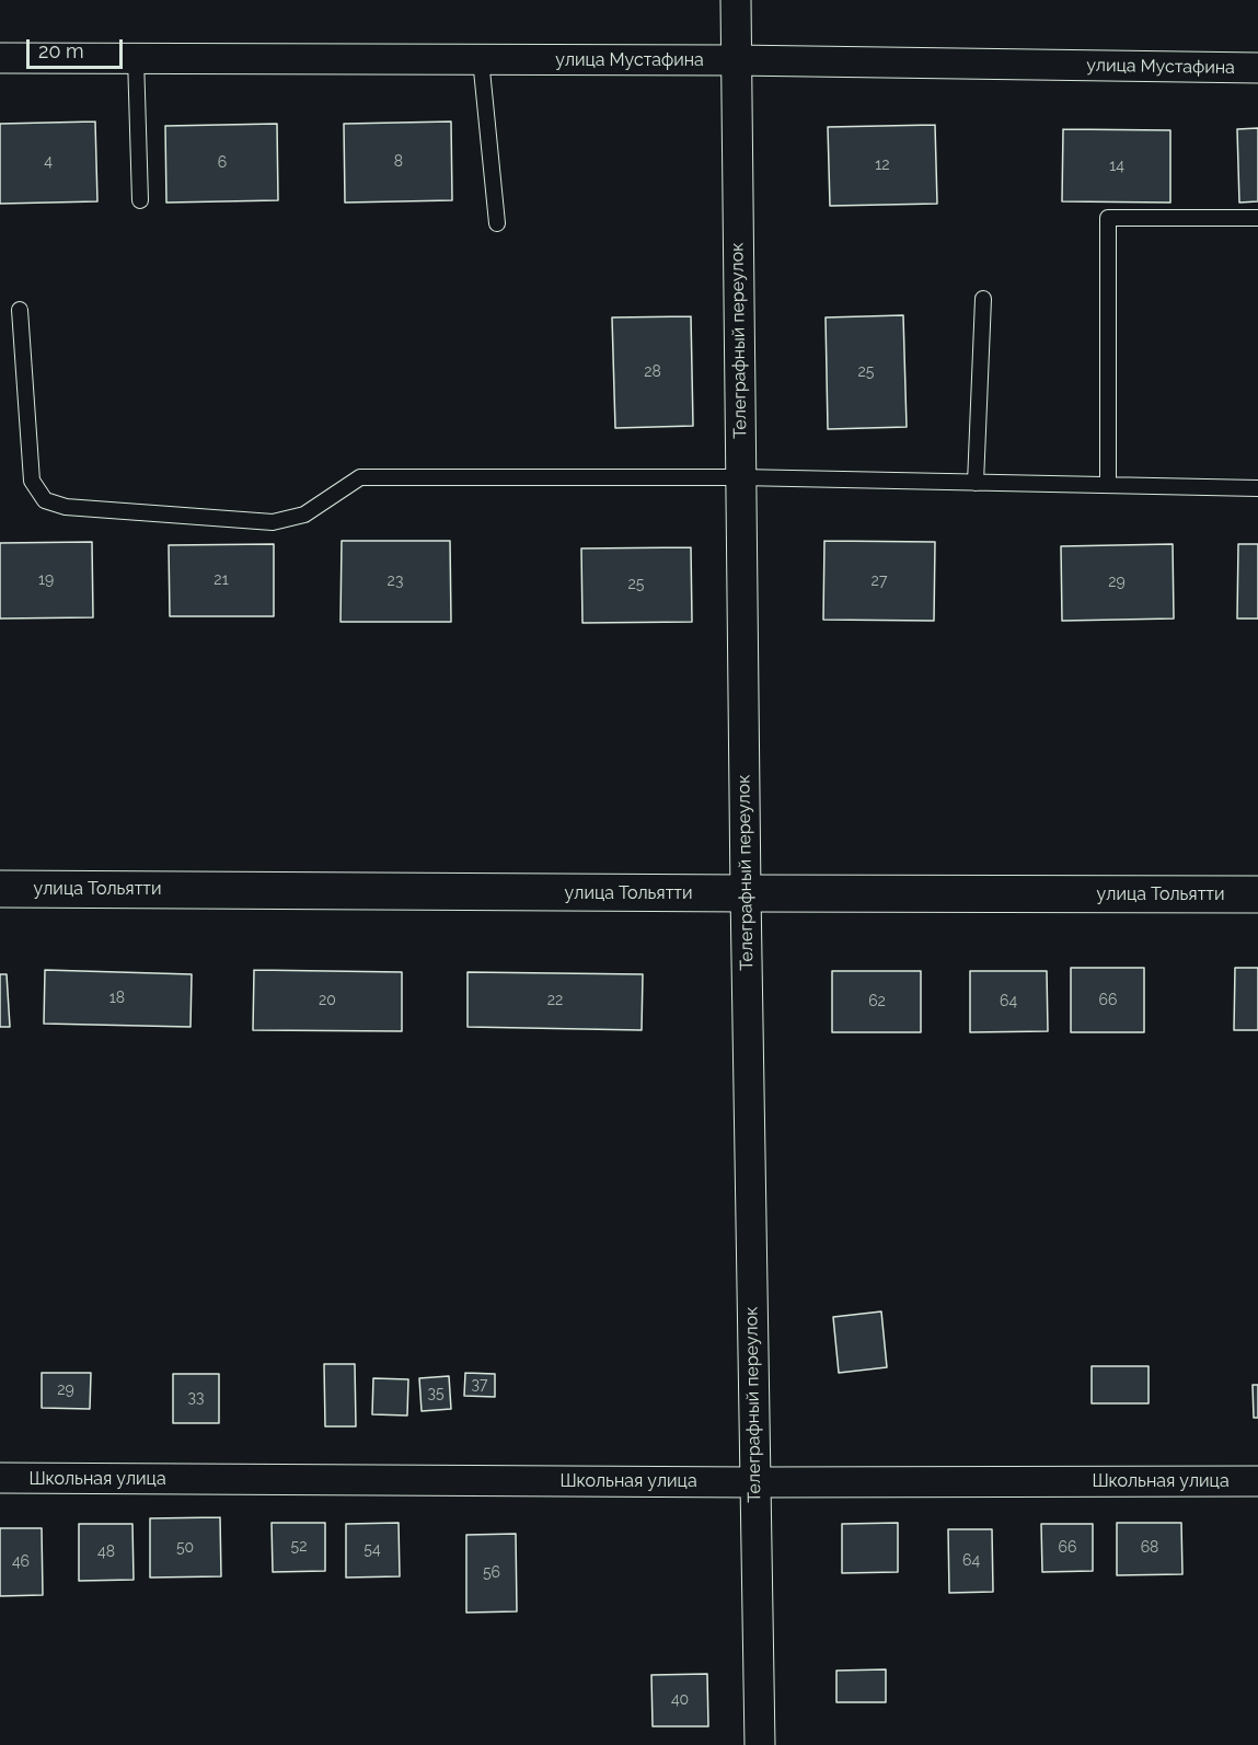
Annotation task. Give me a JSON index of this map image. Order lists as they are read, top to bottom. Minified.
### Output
{"streets":{"street":["улица Мустафина","Телеграфный переулок","улица Тольятти","Школьная улица"]},"crossings":[["улица Мустафина","Телеграфный переулок"],["Телеграфный переулок","улица Тольятти"],["Телеграфный переулок","Школьная улица"]],"house_numbers":["4","8","6","12","14","28","25","19","21","23","27","29","25","18","20","22","66","62","64","37","29","35","33","52","50","66","68","54","48","64","46","56","40"],"scale_bar":"20 m"}
